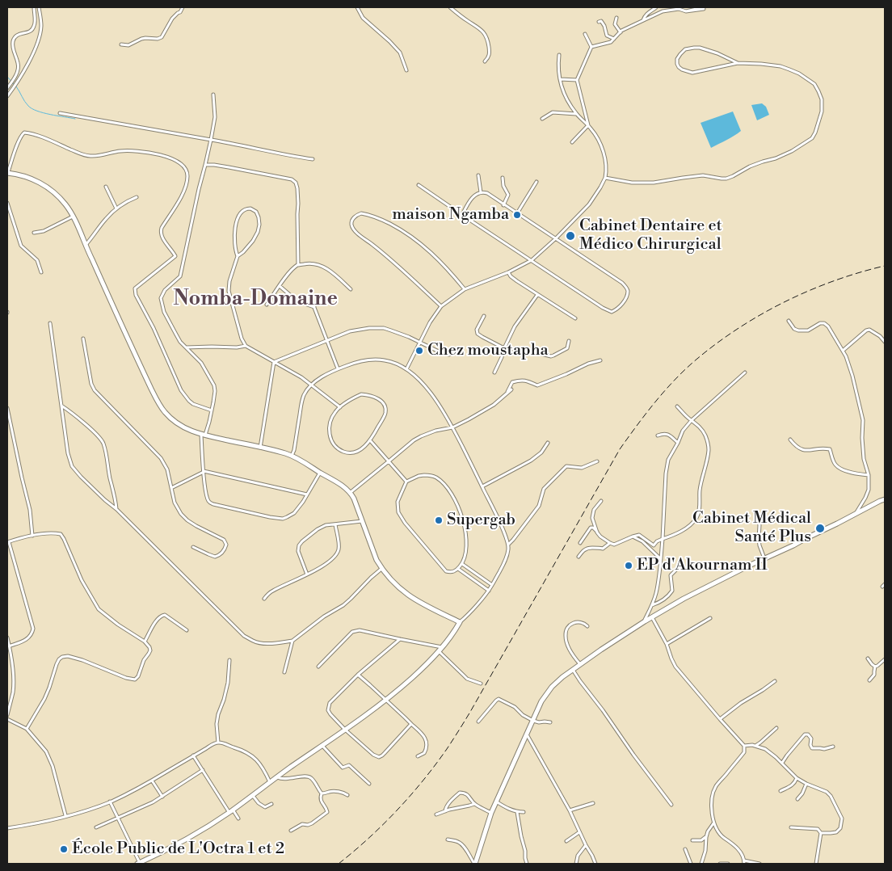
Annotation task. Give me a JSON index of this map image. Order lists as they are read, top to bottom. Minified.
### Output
{"districts":["Nomba-Domaine"],"places":["maison Ngamba","Cabinet Dentaire et Médico Chirurgical","Chez moustapha","Supergab","Cabinet Médical Santé Plus","EP d'Akournam II","École Public de L'Octra 1 et 2"]}
